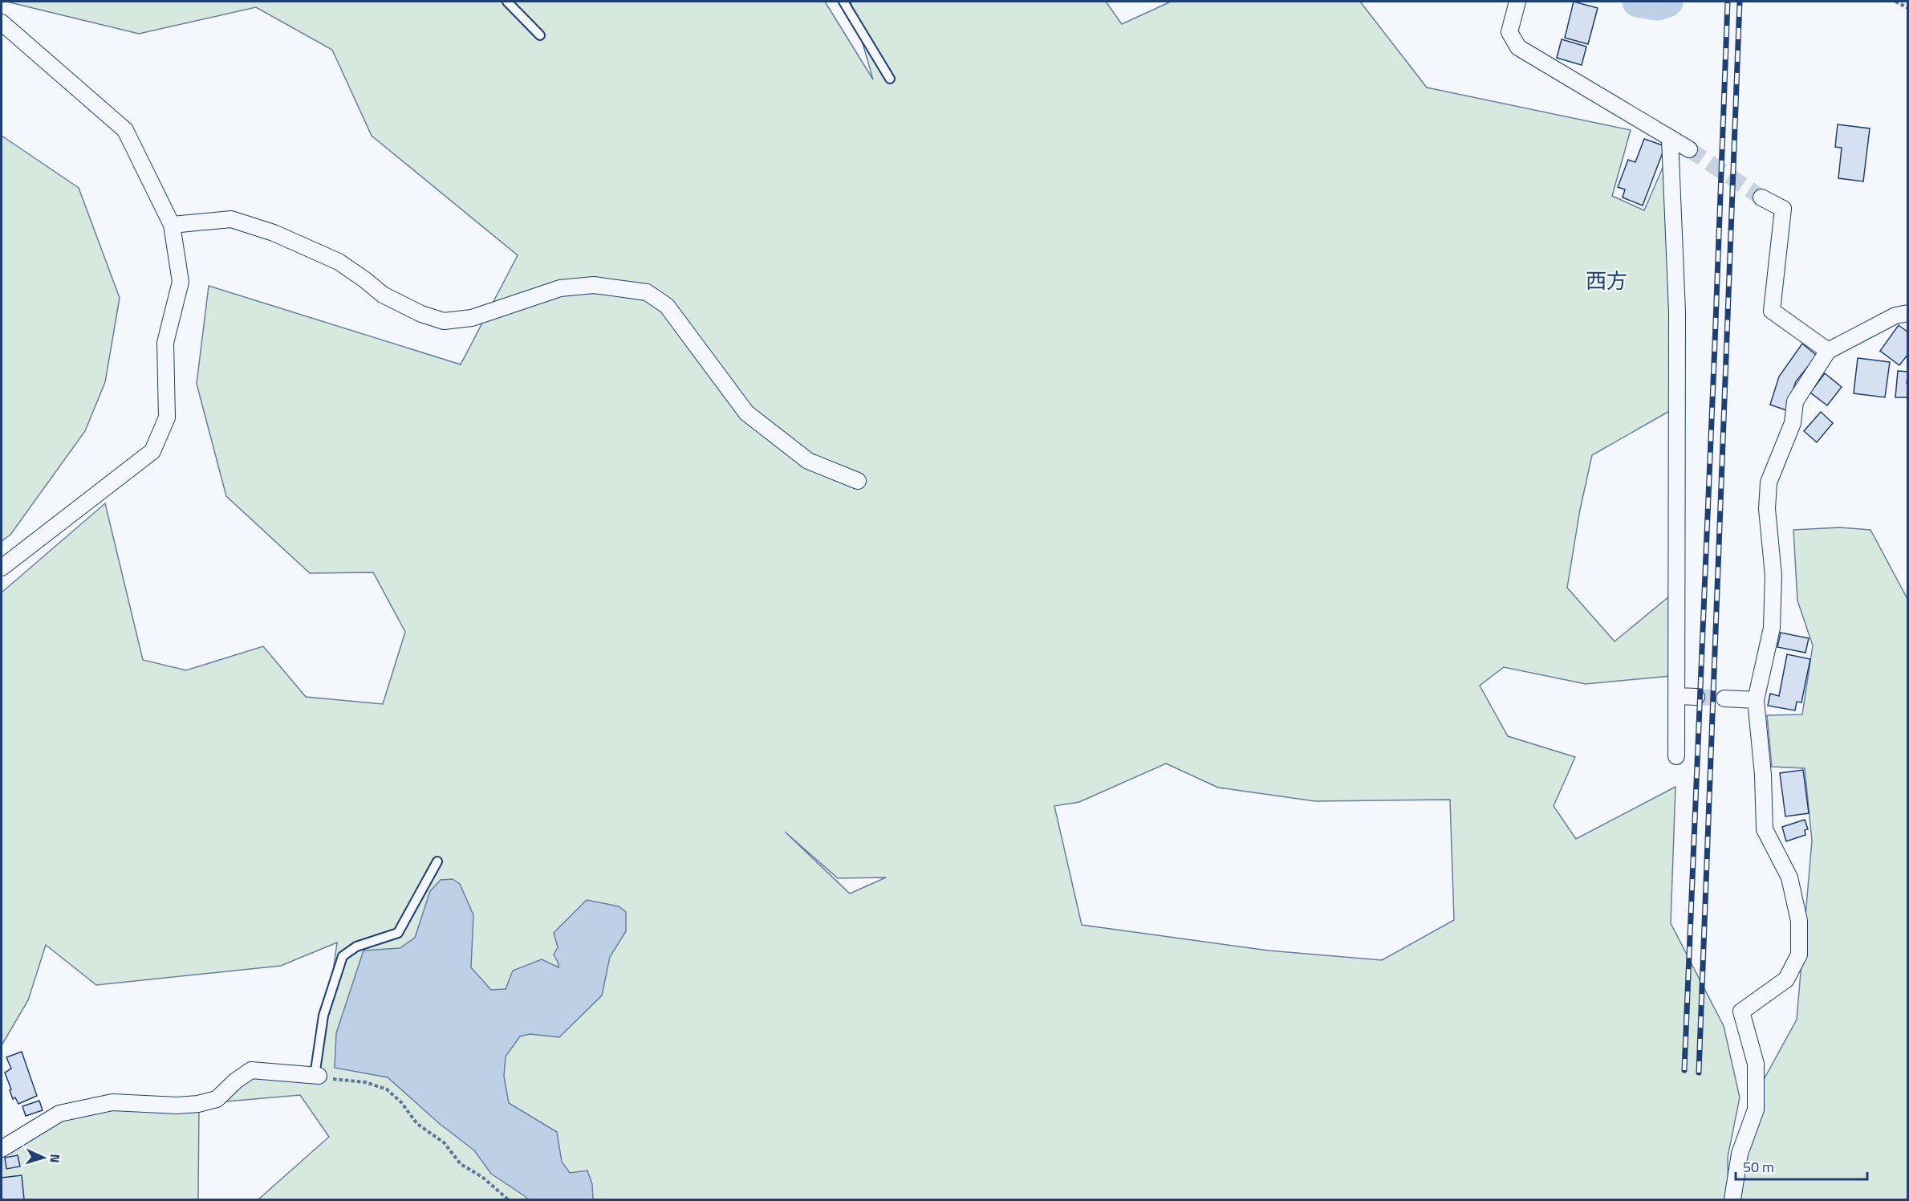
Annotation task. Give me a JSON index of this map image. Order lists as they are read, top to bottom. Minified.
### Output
{"districts":["西方"],"scale_bar":"50 m","north":"right"}
